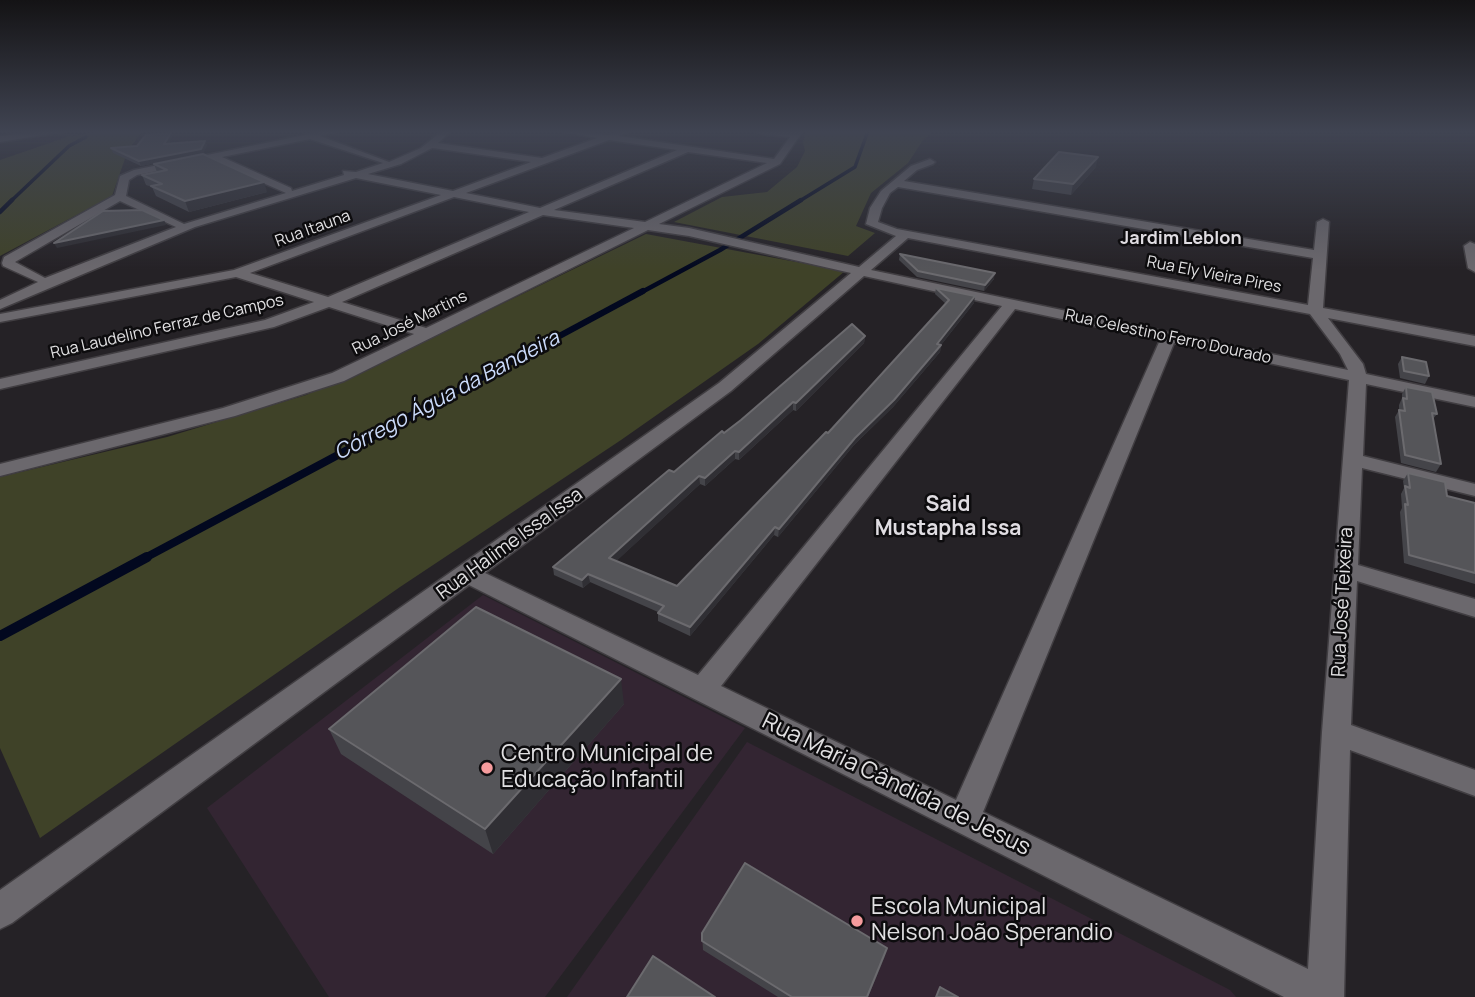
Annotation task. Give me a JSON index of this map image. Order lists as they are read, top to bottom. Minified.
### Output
{"streets":{"street":["Rua Itauna","Rua Ely Vieira Pires","Rua José Martins","Rua Laudelino Ferraz de Campos","Rua Celestino Ferro Dourado","Rua Halime Issa Issa","Rua José Teixeira","Rua Maria Cândida de Jesus"]},"crossings":[["Rua Ely Vieira Pires","Rua Halime Issa Issa"],["Rua Celestino Ferro Dourado","Rua Halime Issa Issa"],["Rua Celestino Ferro Dourado","Rua José Teixeira"],["Rua Halime Issa Issa","Rua Maria Cândida de Jesus"],["Rua José Teixeira","Rua Maria Cândida de Jesus"]],"districts":["Jardim Leblon","Said Mustapha Issa"],"water":["Córrego Água da Bandeira"],"places":["Centro Municipal de Educação Infantil","Escola Municipal Nelson João Sperandio"]}
